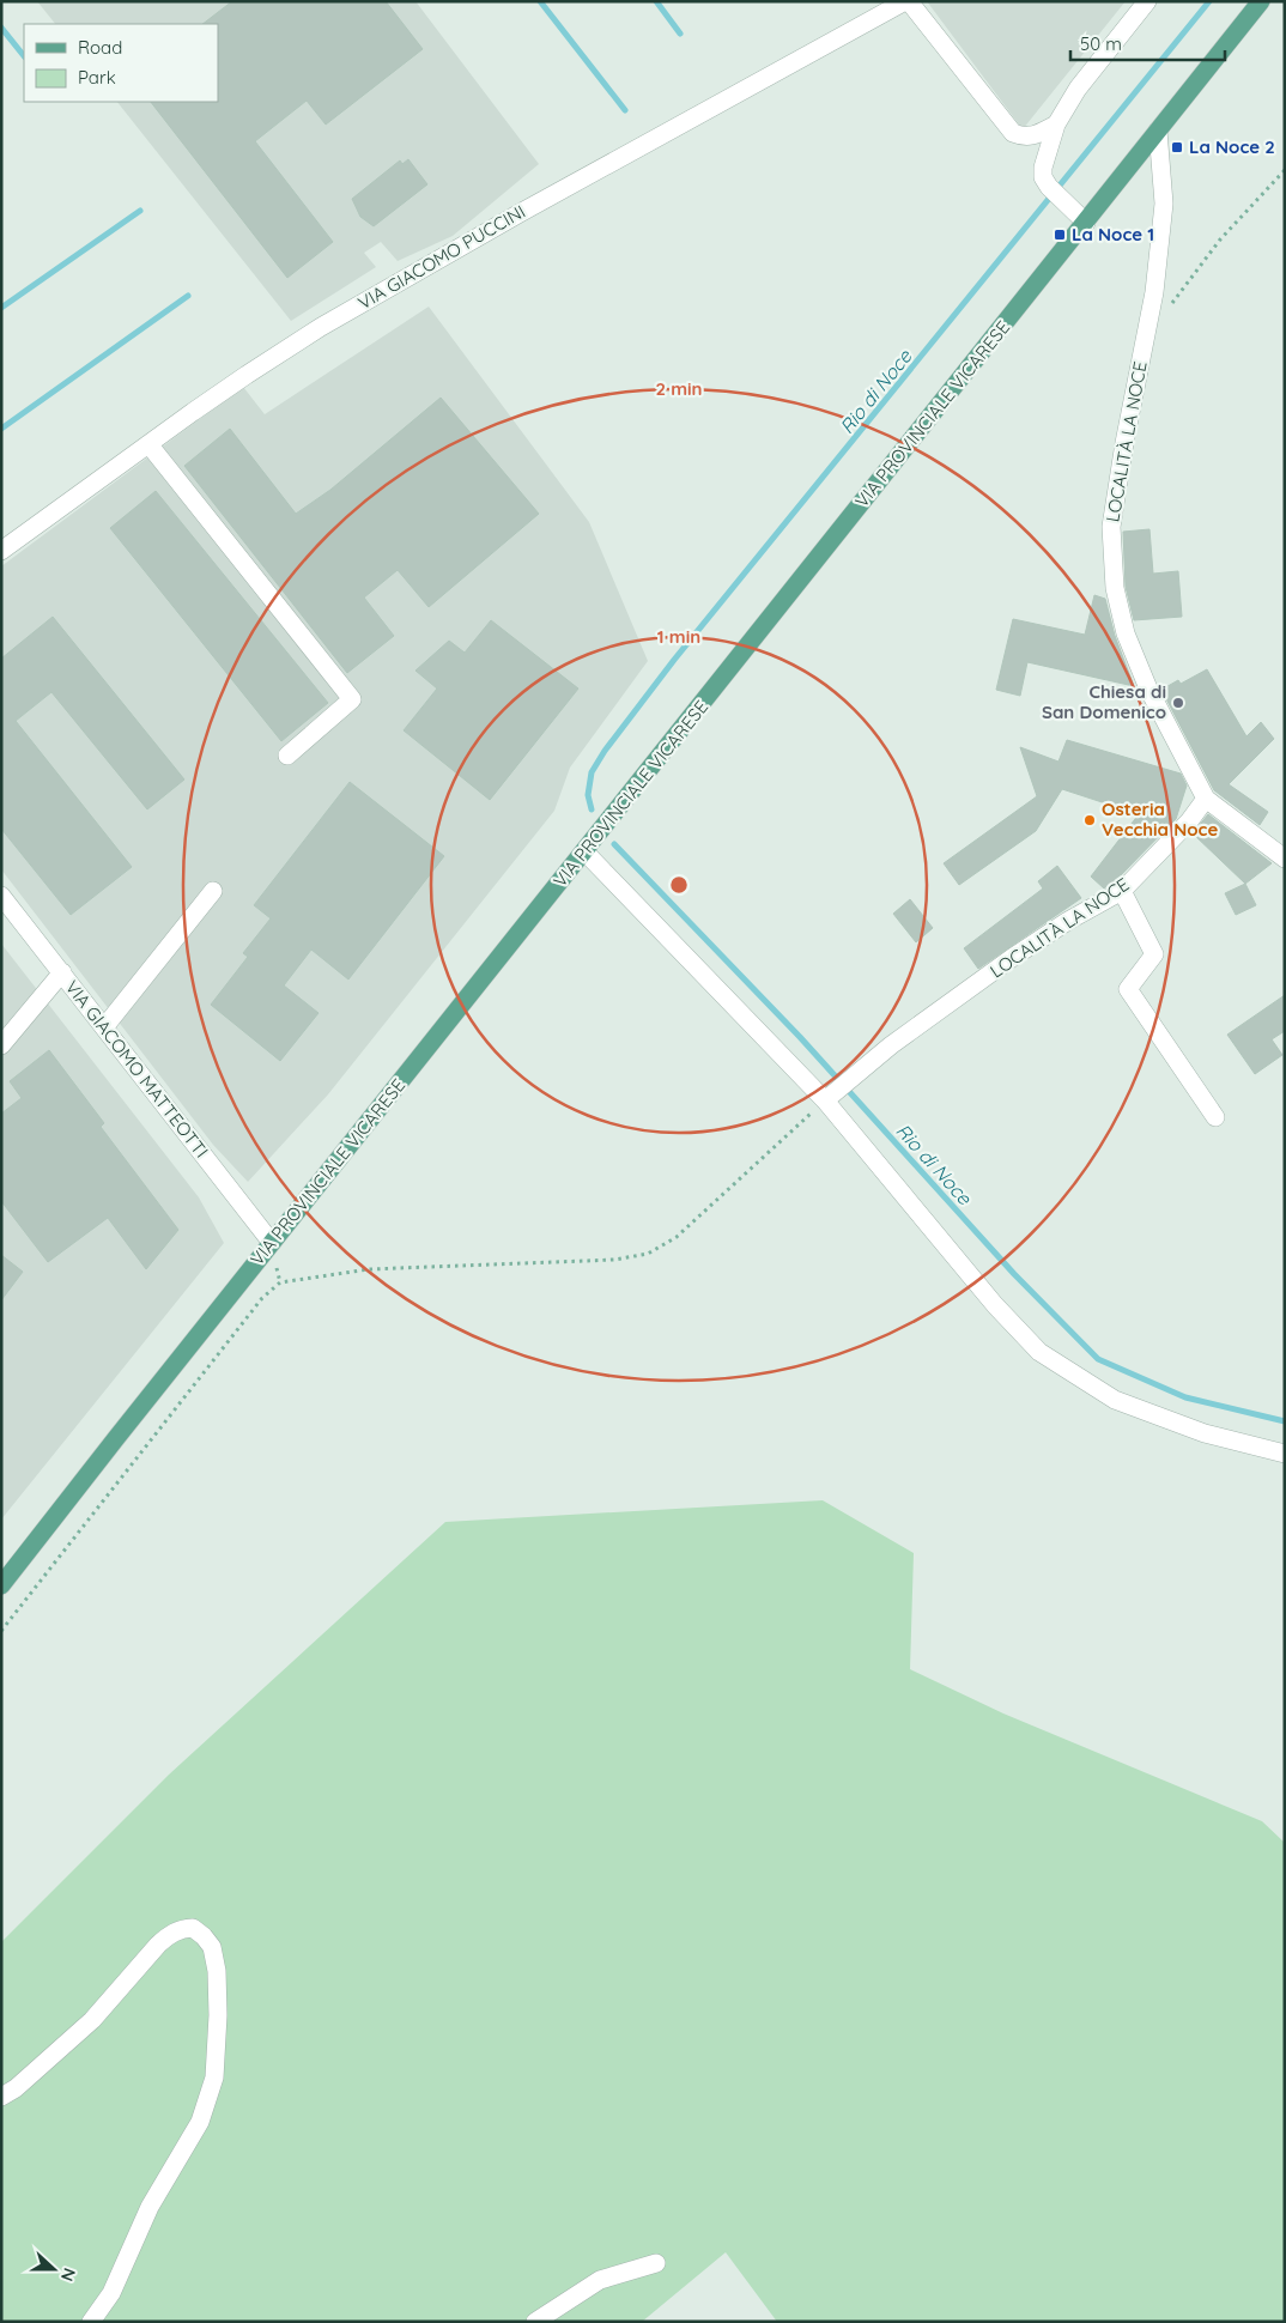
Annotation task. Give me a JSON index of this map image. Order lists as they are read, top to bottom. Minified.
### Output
{"streets":{"main road":["VIA PROVINCIALE VICARESE"],"street":["VIA GIACOMO PUCCINI","LOCALITÀ LA NOCE","VIA GIACOMO MATTEOTTI"]},"crossings":[["VIA PROVINCIALE VICARESE","LOCALITÀ LA NOCE"],["VIA PROVINCIALE VICARESE","VIA GIACOMO MATTEOTTI"]],"water":["Rio di Noce"],"places":{"transit":["La Noce 2","La Noce 1"],"other":["Chiesa di San Domenico","Osteria Vecchia Noce"]},"legend":["Road","Park"],"scale_bar":"50 m","north":"right","rings":["2 min","1 min"]}
